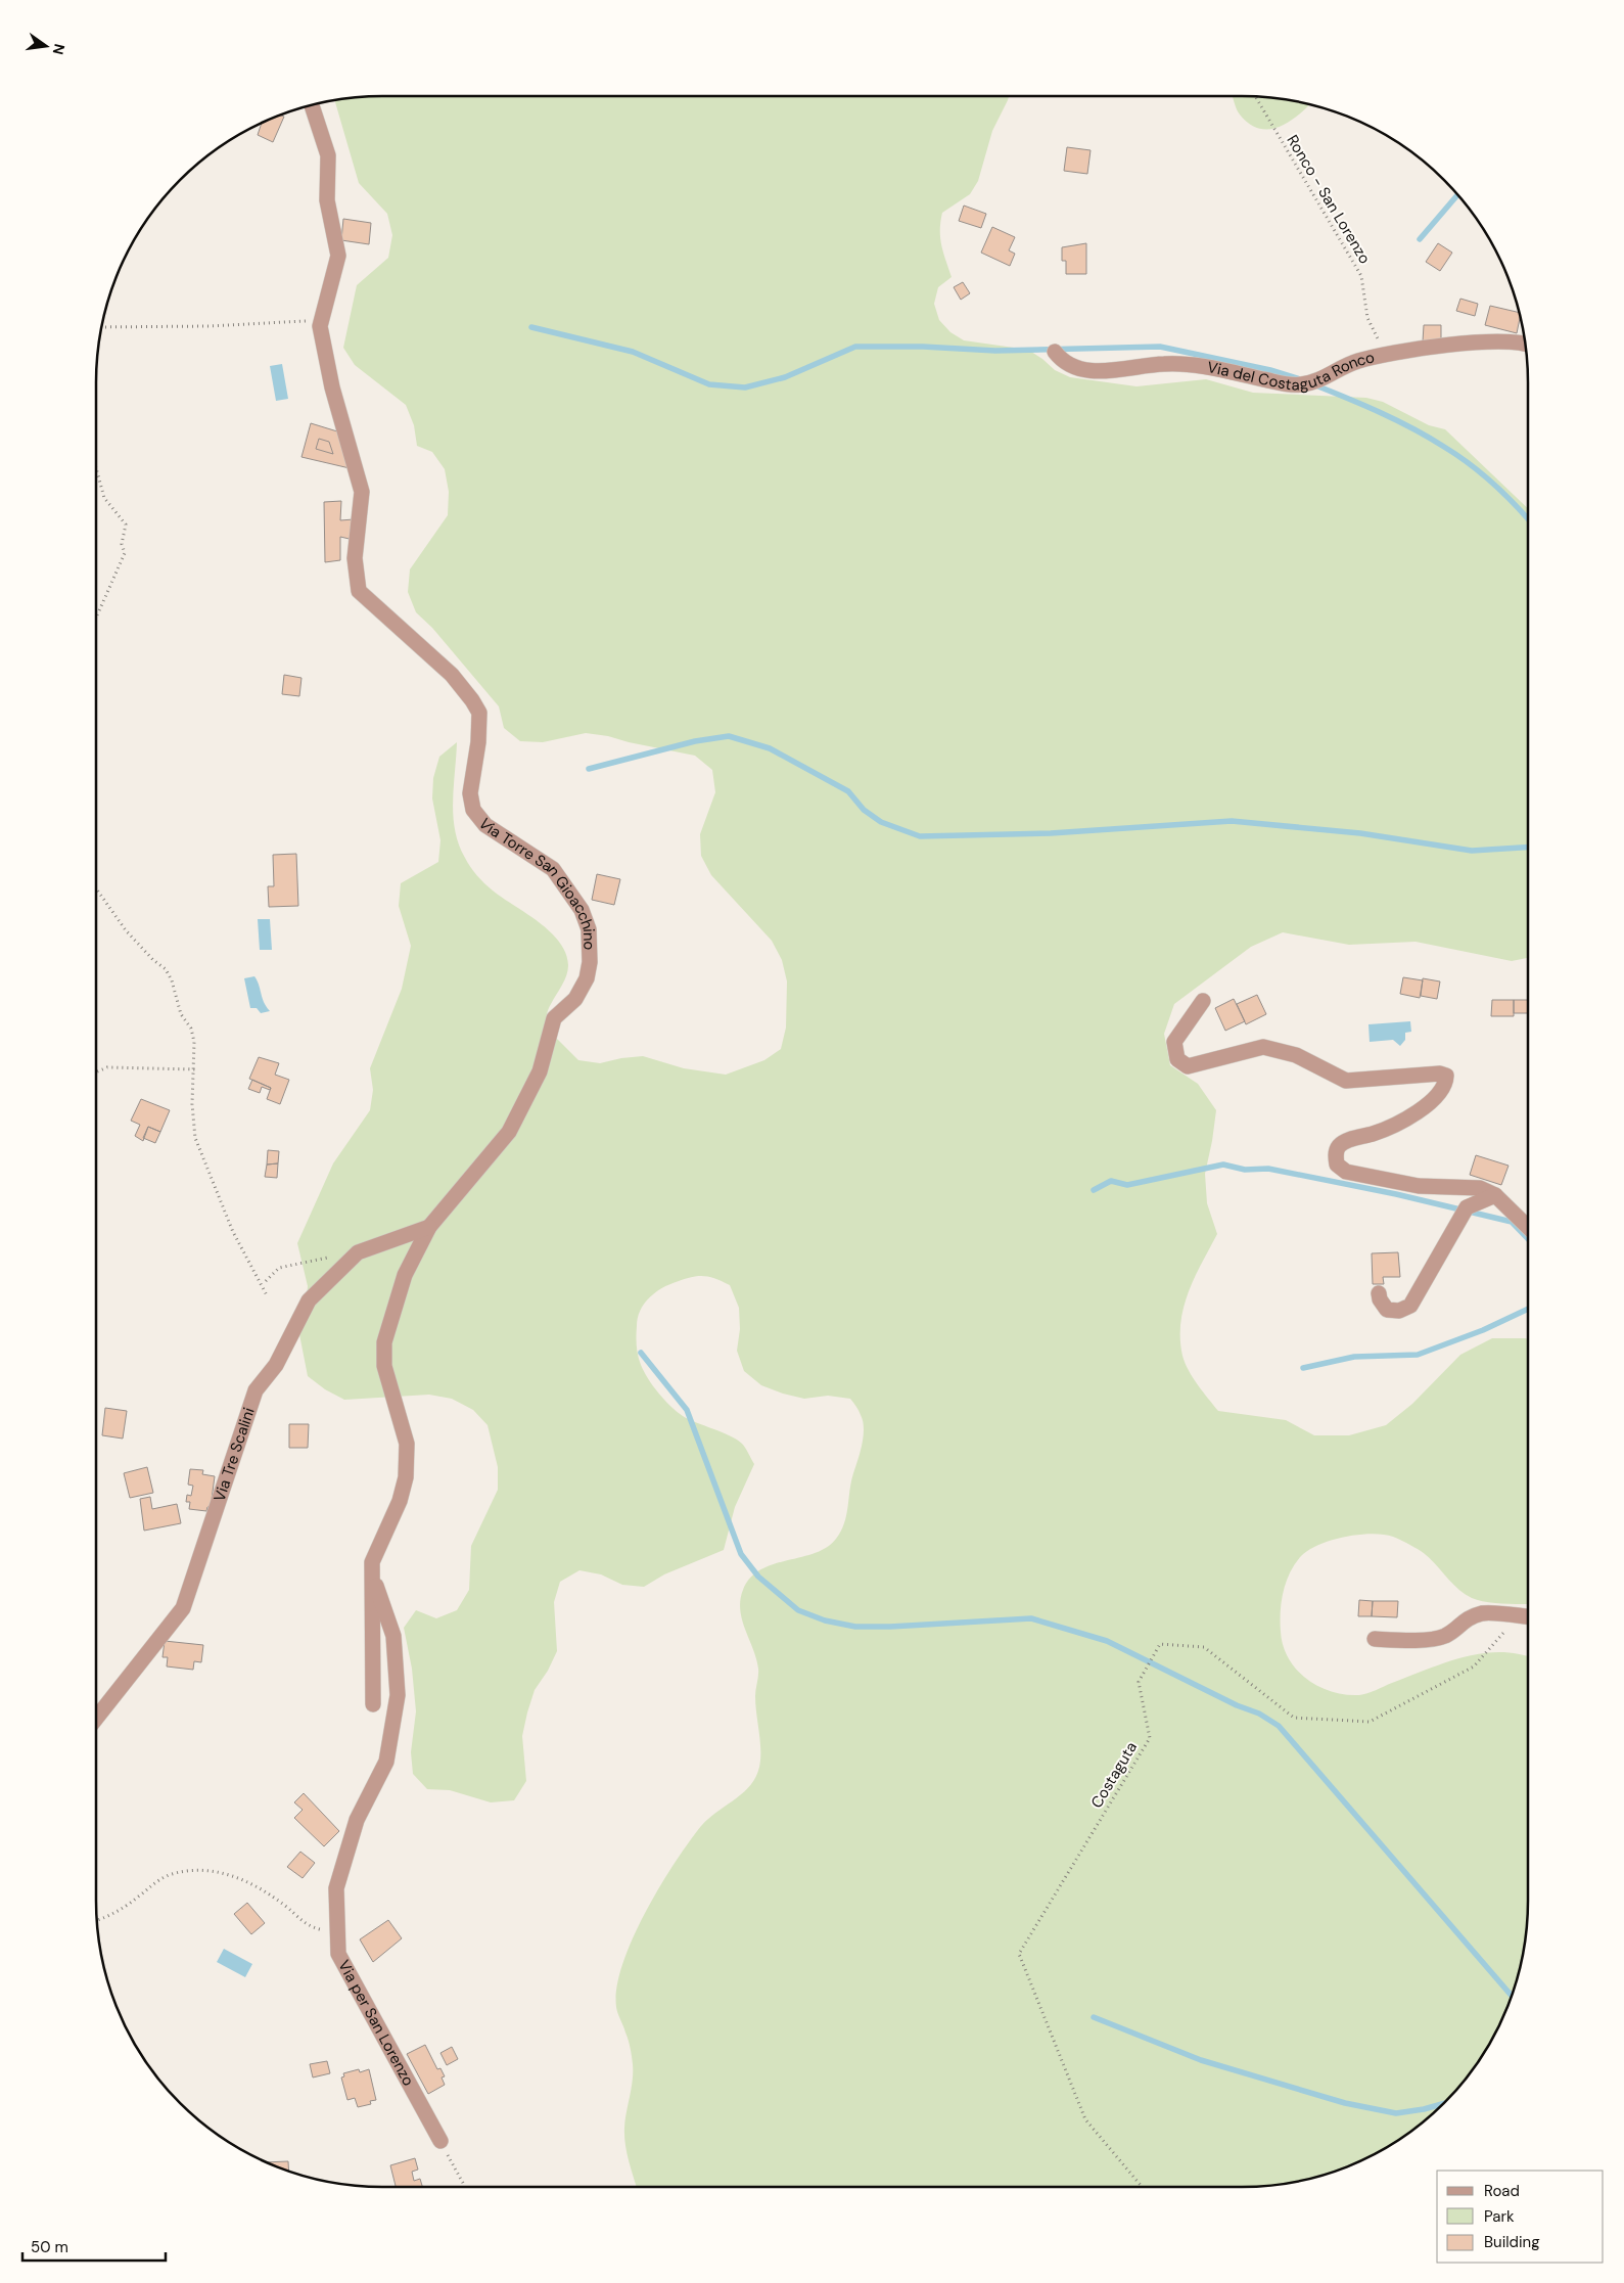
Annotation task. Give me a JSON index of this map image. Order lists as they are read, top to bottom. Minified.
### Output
{"streets":{"street":["Via del Costaguta Ronco","Via Torre San Gioacchino","Via Tre Scalini","Via per San Lorenzo"],"path":["Ronco - San Lorenzo","Costaguta"]},"crossings":[["Ronco - San Lorenzo","Via del Costaguta Ronco"],["Via Torre San Gioacchino","Via Tre Scalini"],["Via Torre San Gioacchino","Via per San Lorenzo"]],"legend":["Road","Park","Building"],"scale_bar":"50 m","north":"right"}
